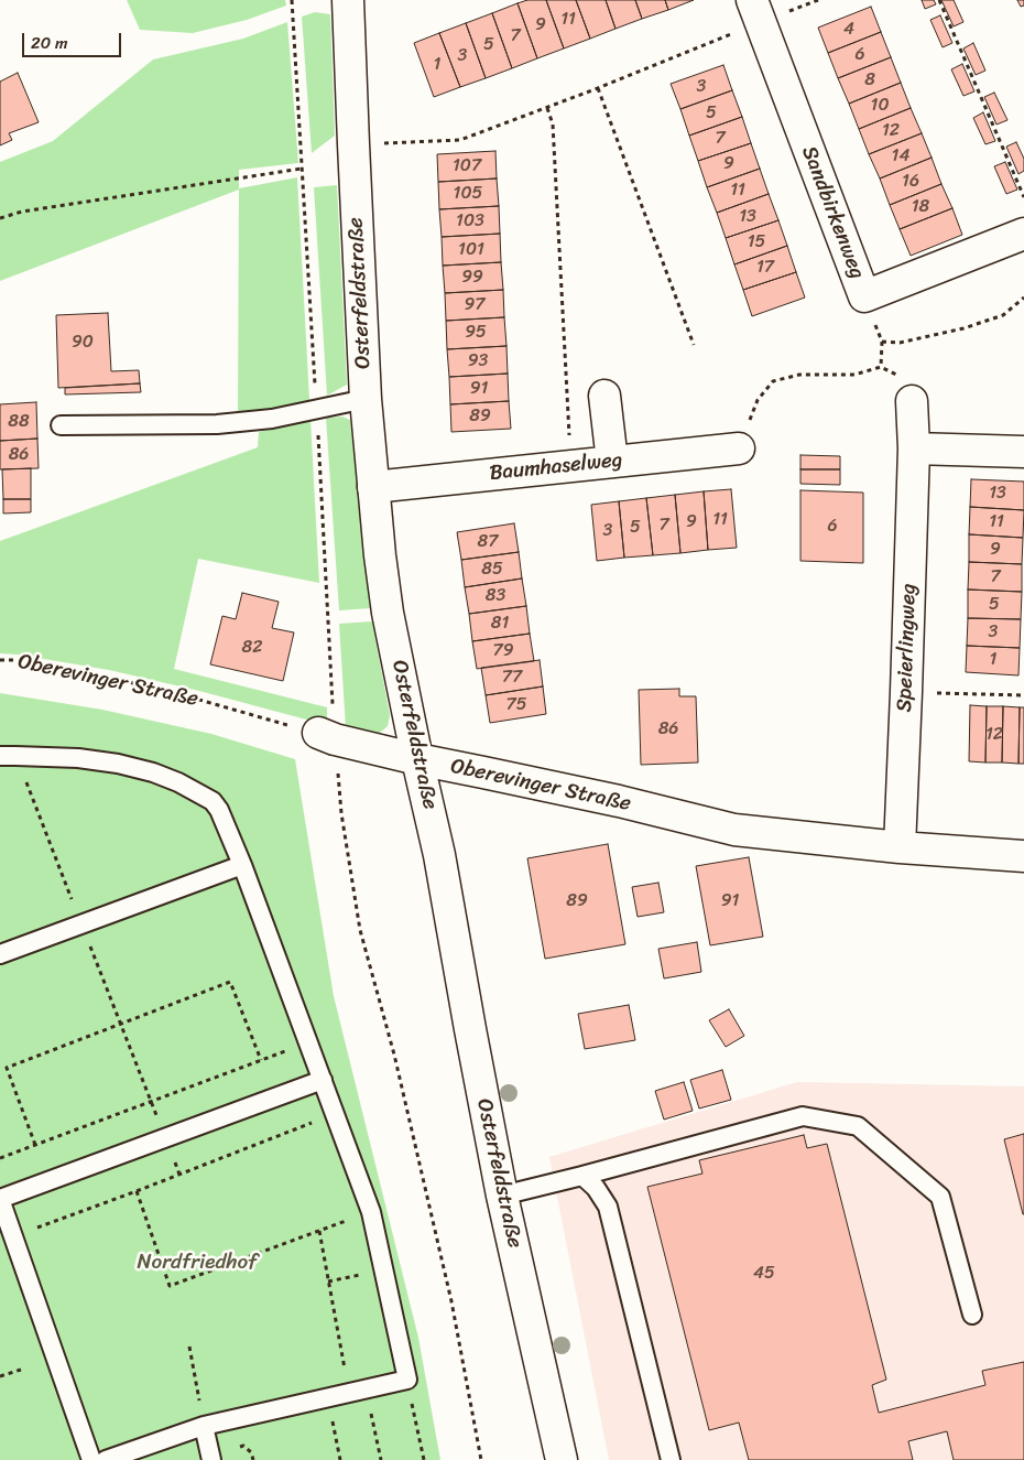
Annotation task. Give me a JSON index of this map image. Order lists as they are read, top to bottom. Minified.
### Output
{"streets":{"street":["Sandbirkenweg","Osterfeldstraße","Baumhaselweg","Speierlingweg","Oberevinger Straße"]},"crossings":[["Osterfeldstraße","Baumhaselweg"],["Osterfeldstraße","Oberevinger Straße"],["Speierlingweg","Oberevinger Straße"]],"parks":["Nordfriedhof"],"house_numbers":["11","9","4","7","5","6","3","1","8","3","10","5","12","7","14","9","107","16","11","105","18","13","103","15","101","17","99","97","95","90","93","91","89","88","86","13","11","9","11","7","6","5","3","87","9","85","7","83","5","81","3","82","79","1","77","75","86","12","89","91","45"],"scale_bar":"20 m"}
